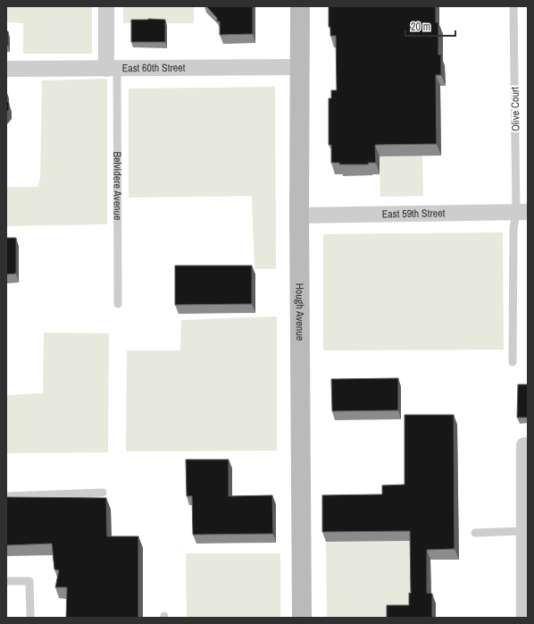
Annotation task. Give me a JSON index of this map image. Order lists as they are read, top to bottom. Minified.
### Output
{"streets":{"street":["East 60th Street","Belvidere Avenue","East 59th Street","Hough Avenue"],"lane":["Olive Court"]},"crossings":[["East 60th Street","Belvidere Avenue"],["East 60th Street","Hough Avenue"],["Olive Court","East 59th Street"],["East 59th Street","Hough Avenue"]],"scale_bar":"20 m"}
